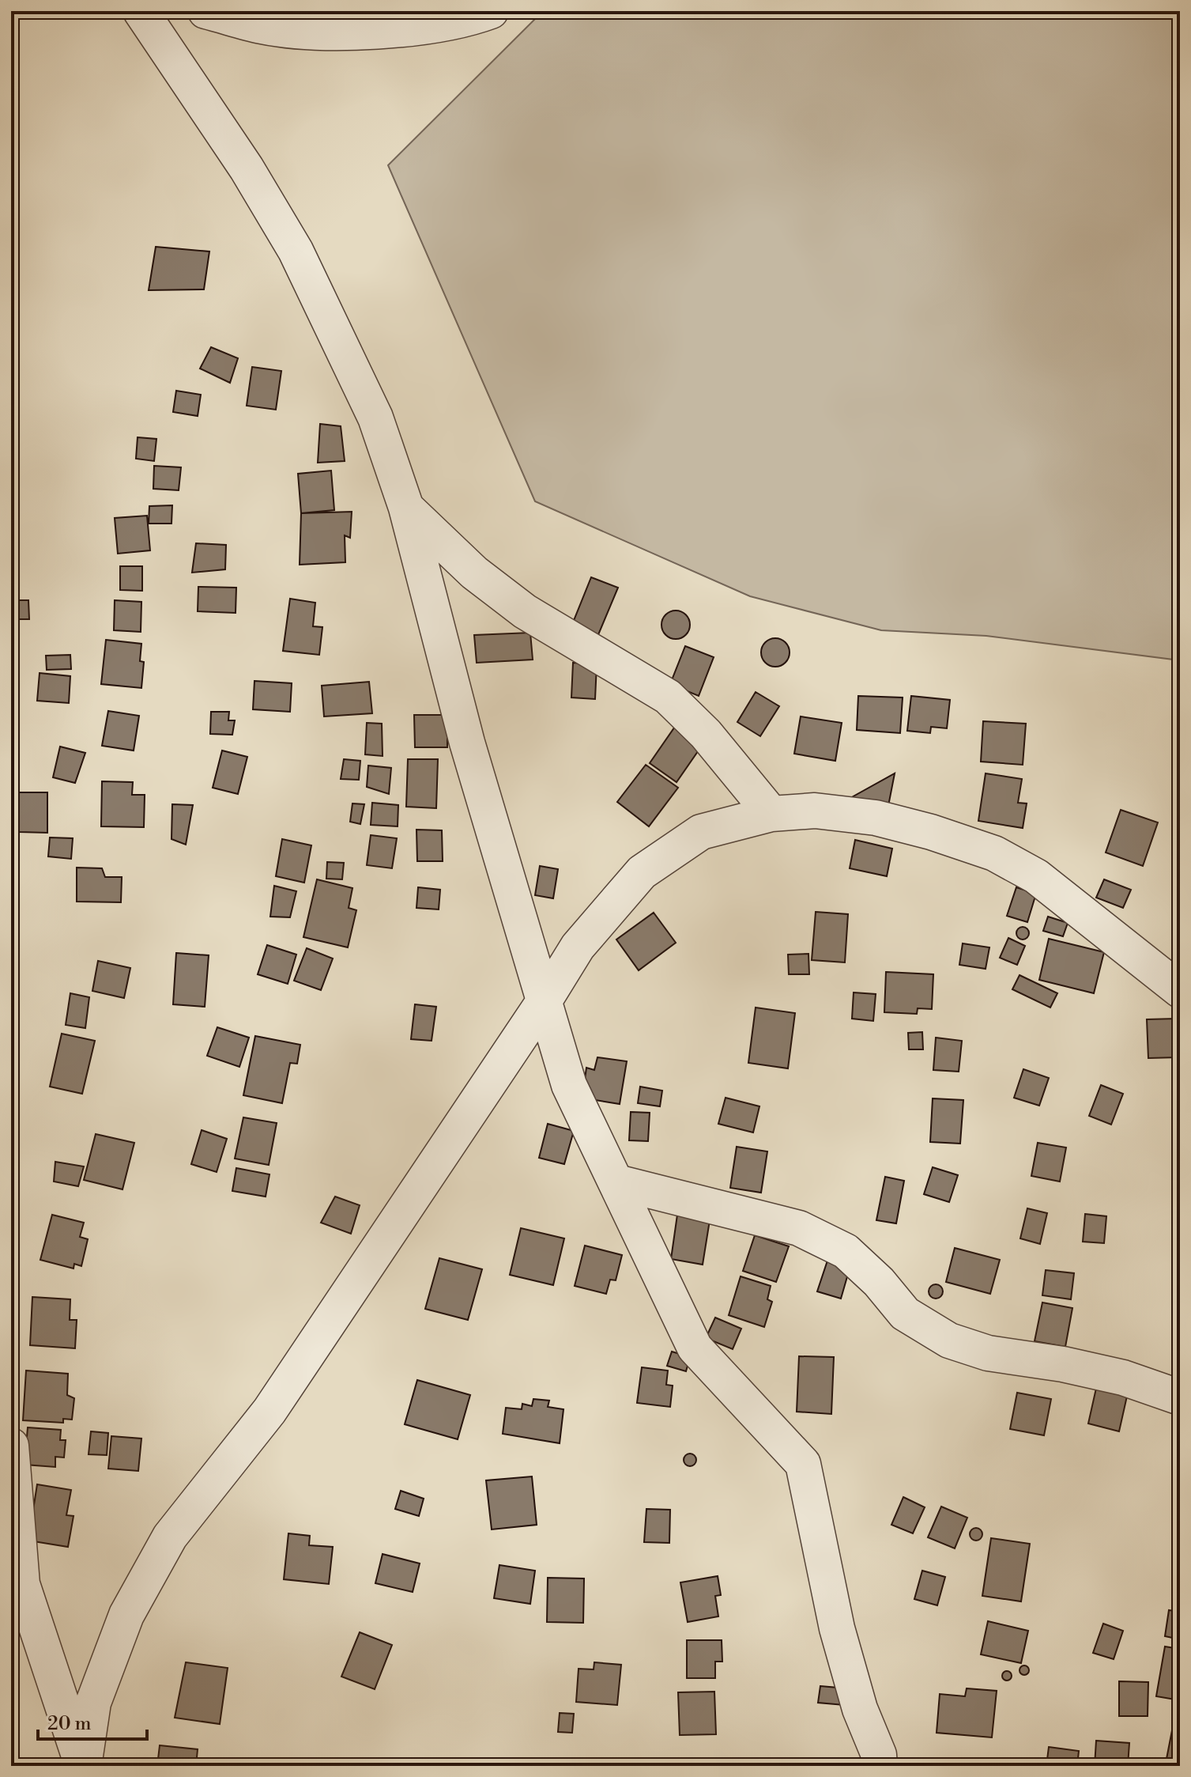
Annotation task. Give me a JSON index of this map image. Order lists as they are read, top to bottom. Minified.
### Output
{"scale_bar":"20 m"}
